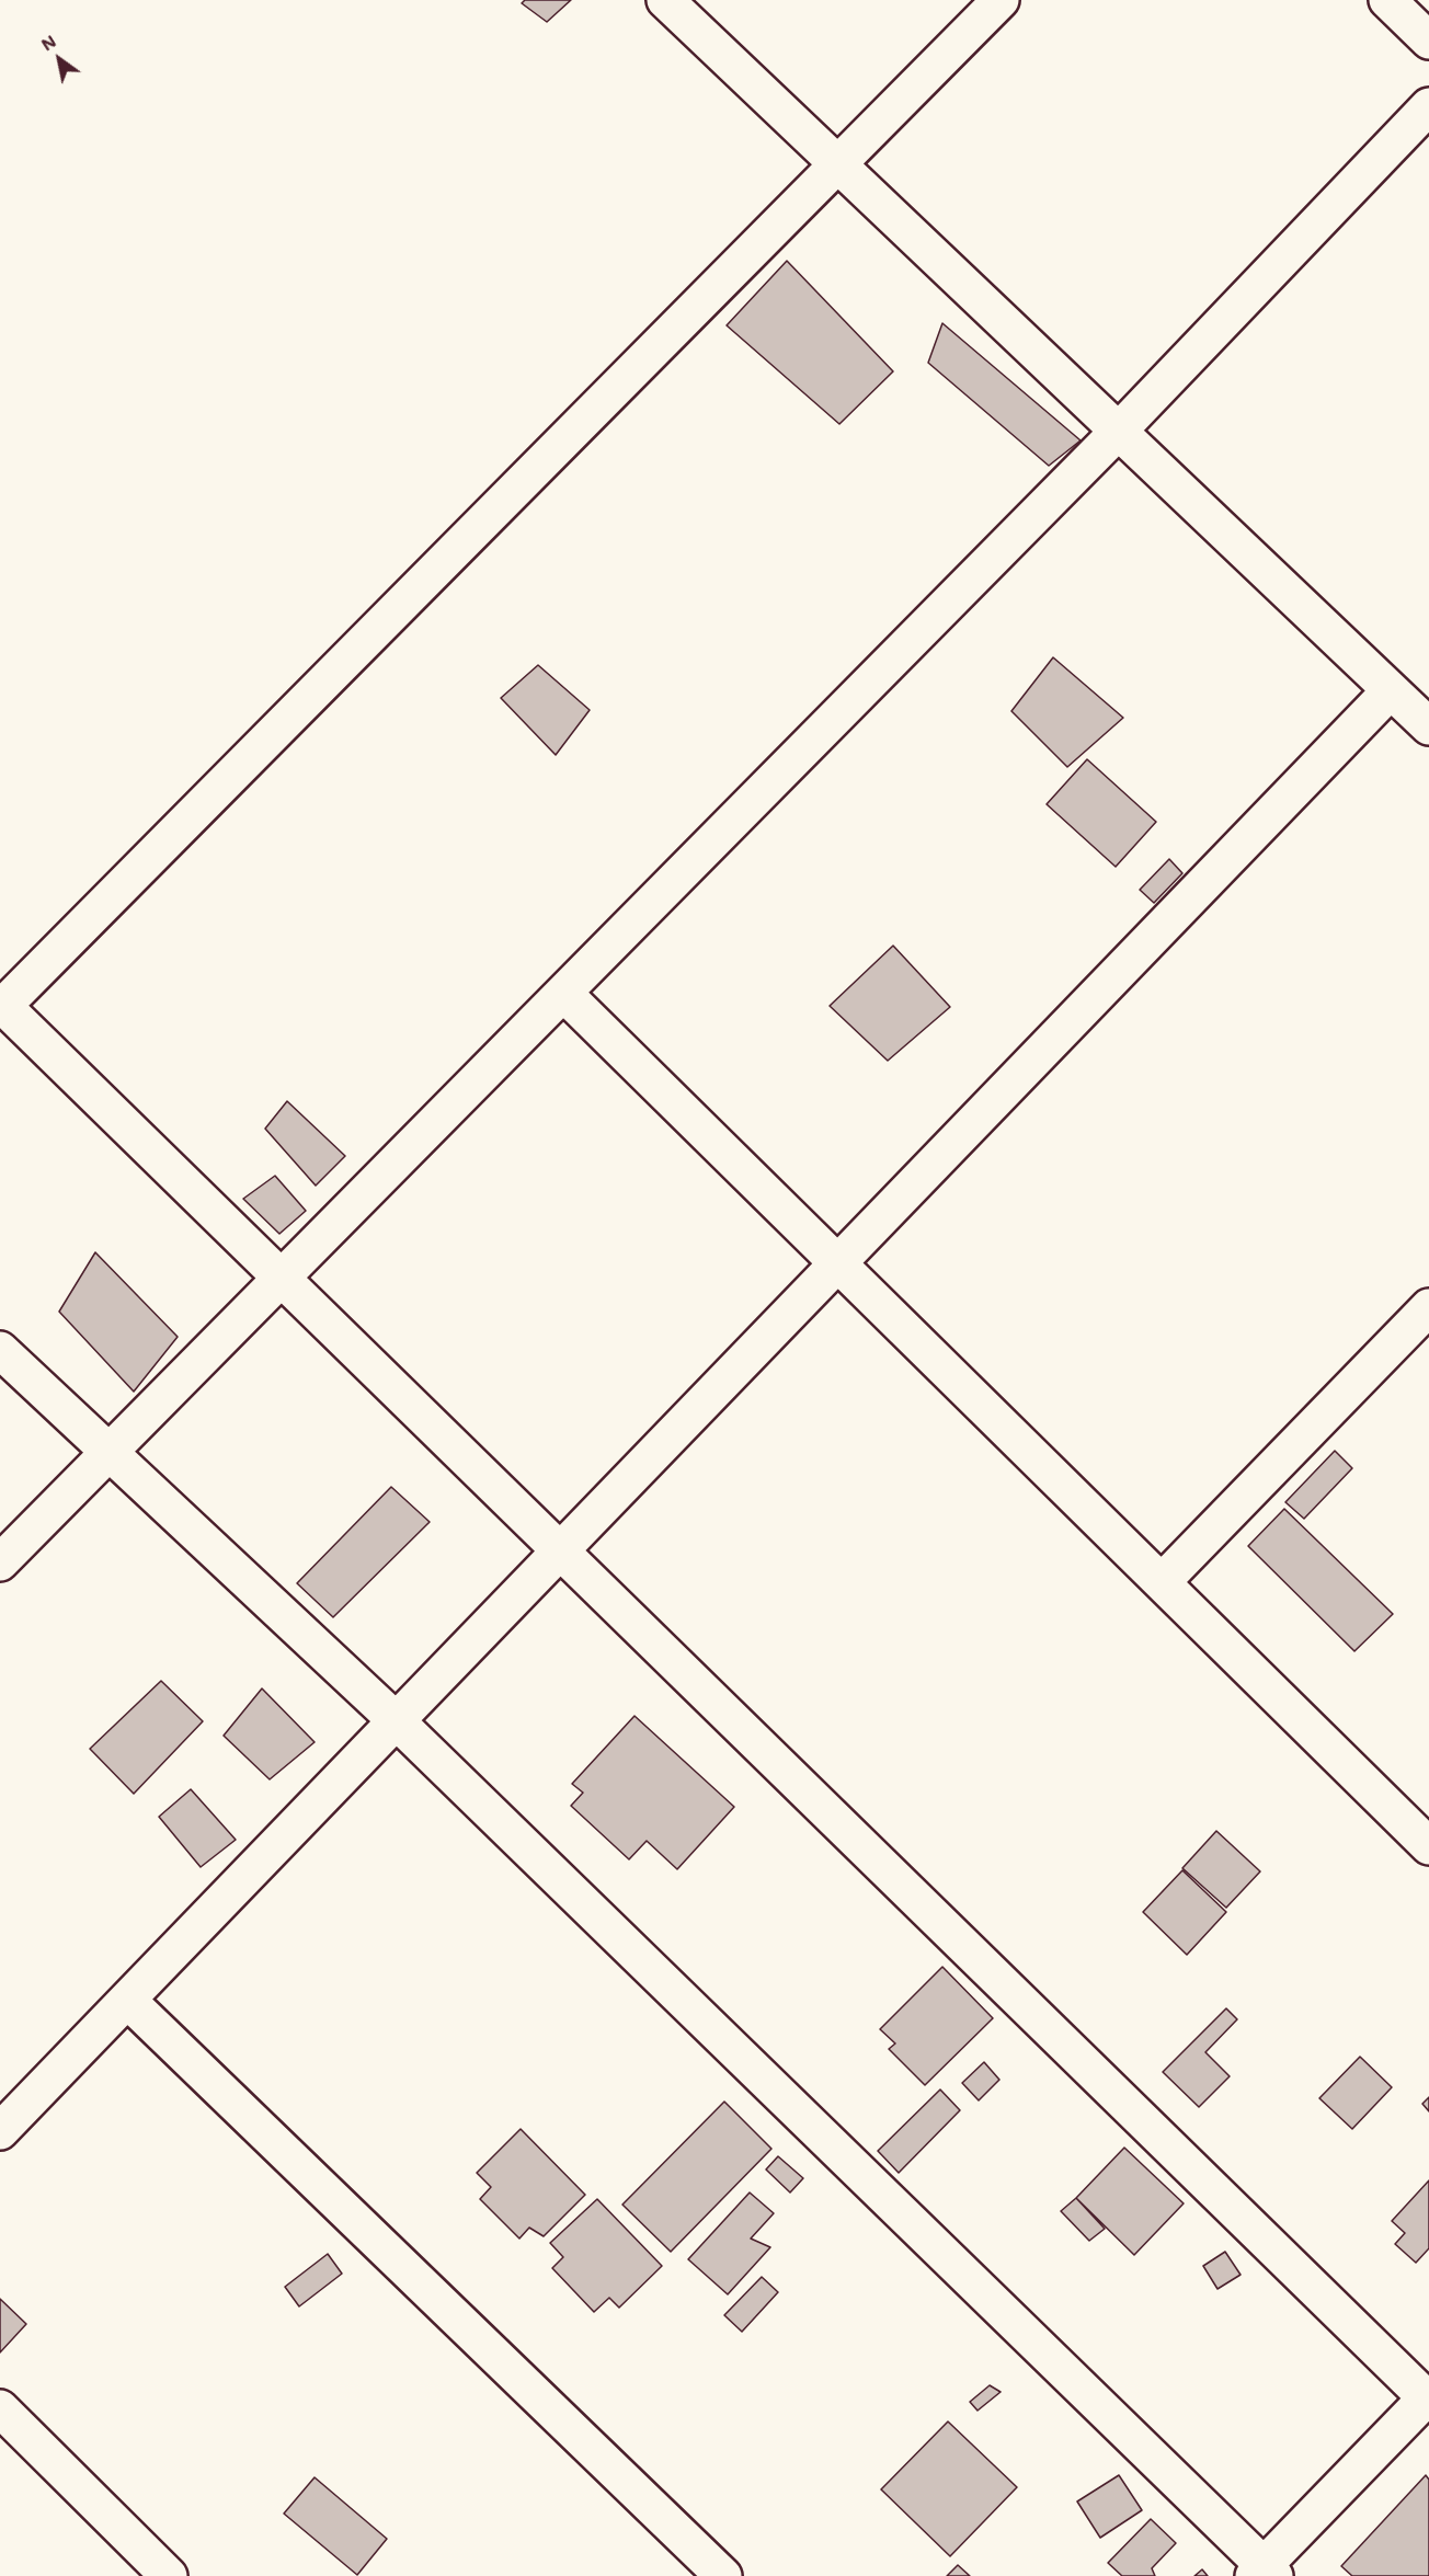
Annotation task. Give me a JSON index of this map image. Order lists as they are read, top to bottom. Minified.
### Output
{"north":"top left"}
